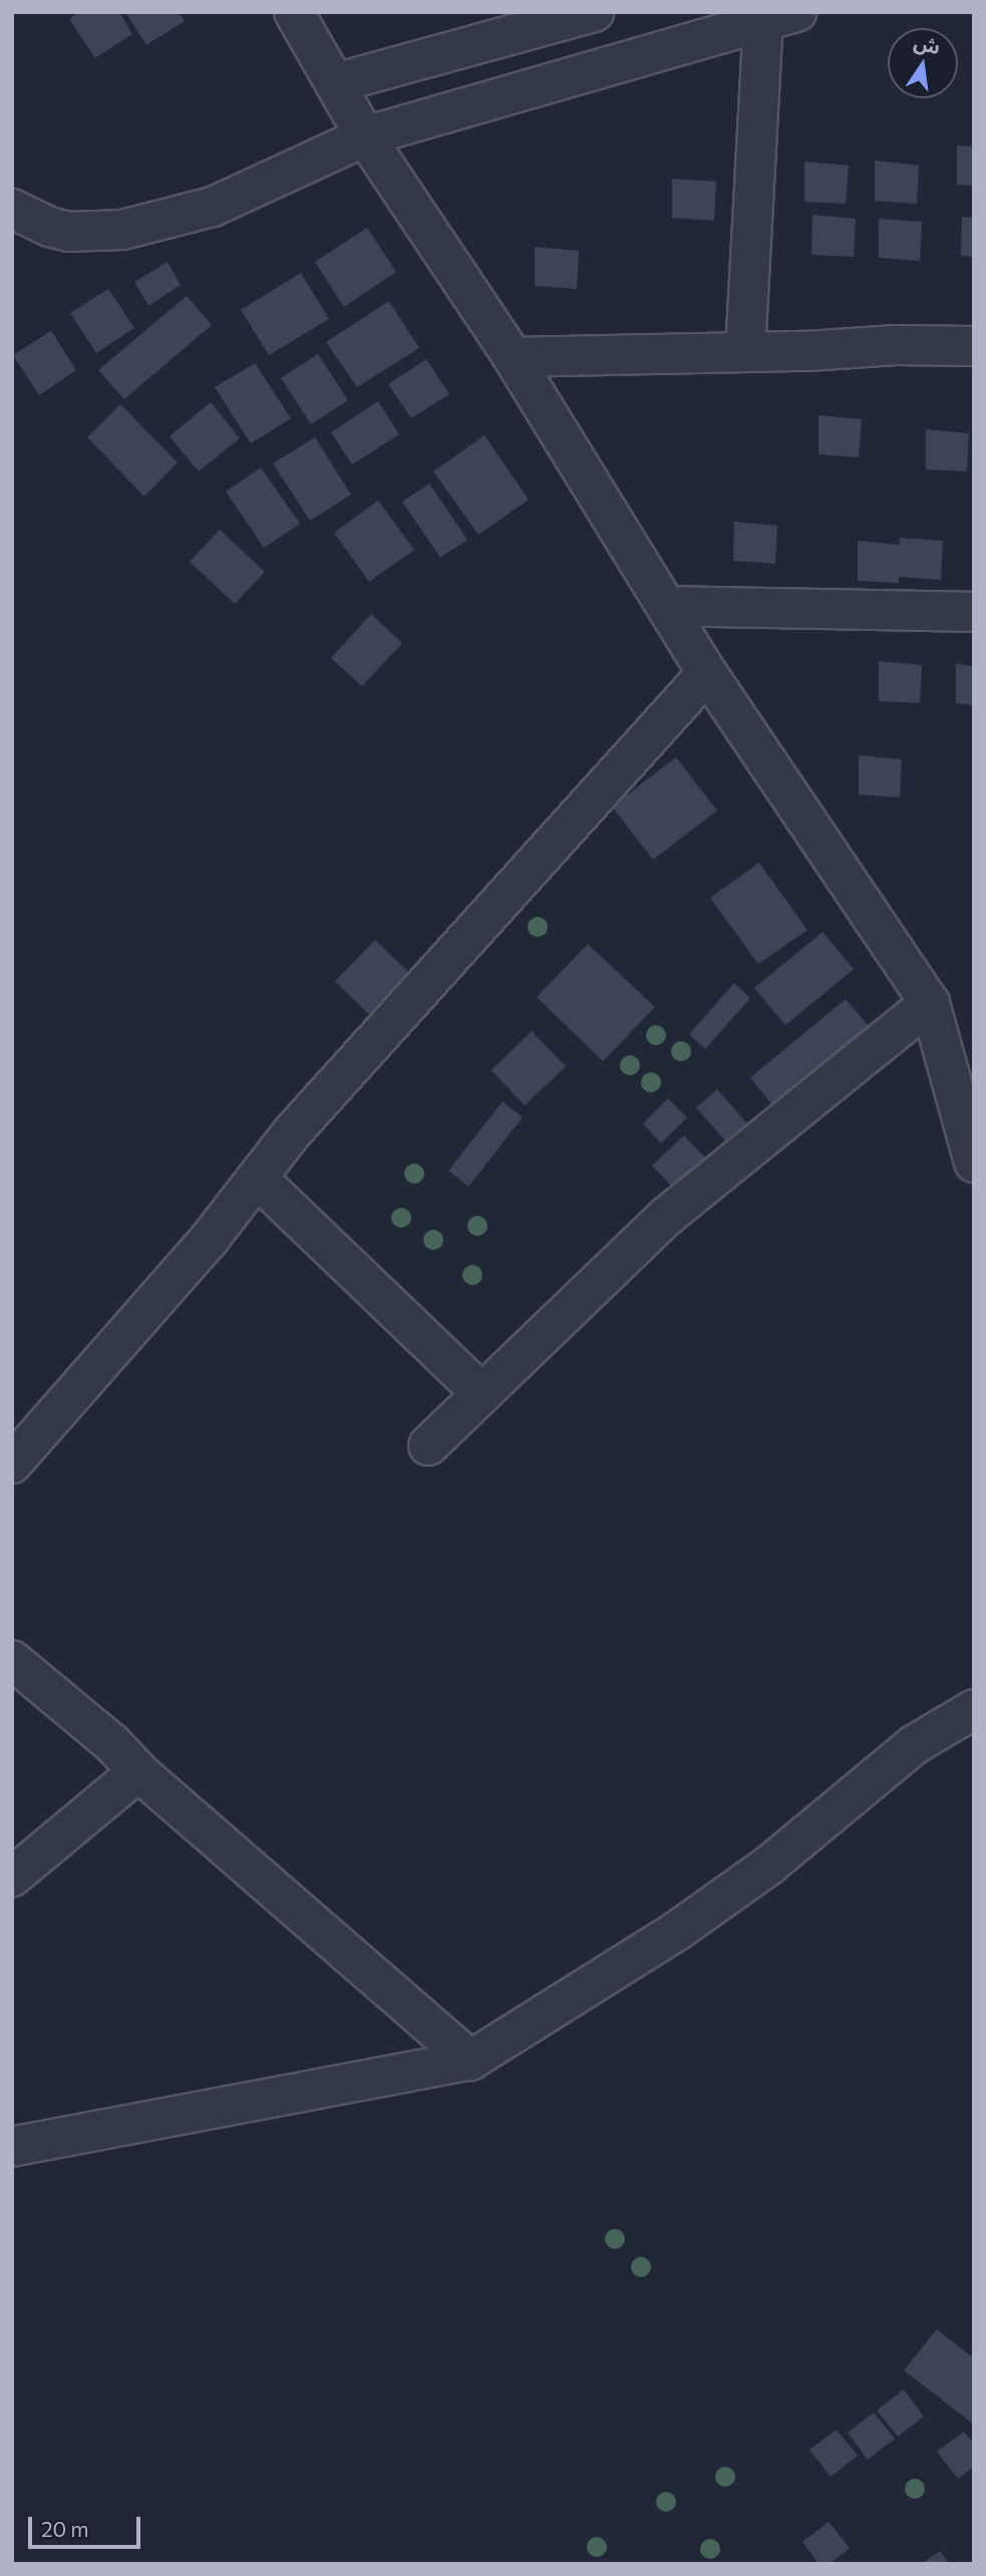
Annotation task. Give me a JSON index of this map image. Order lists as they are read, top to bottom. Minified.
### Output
{"scale_bar":"20 m","north":"top"}
